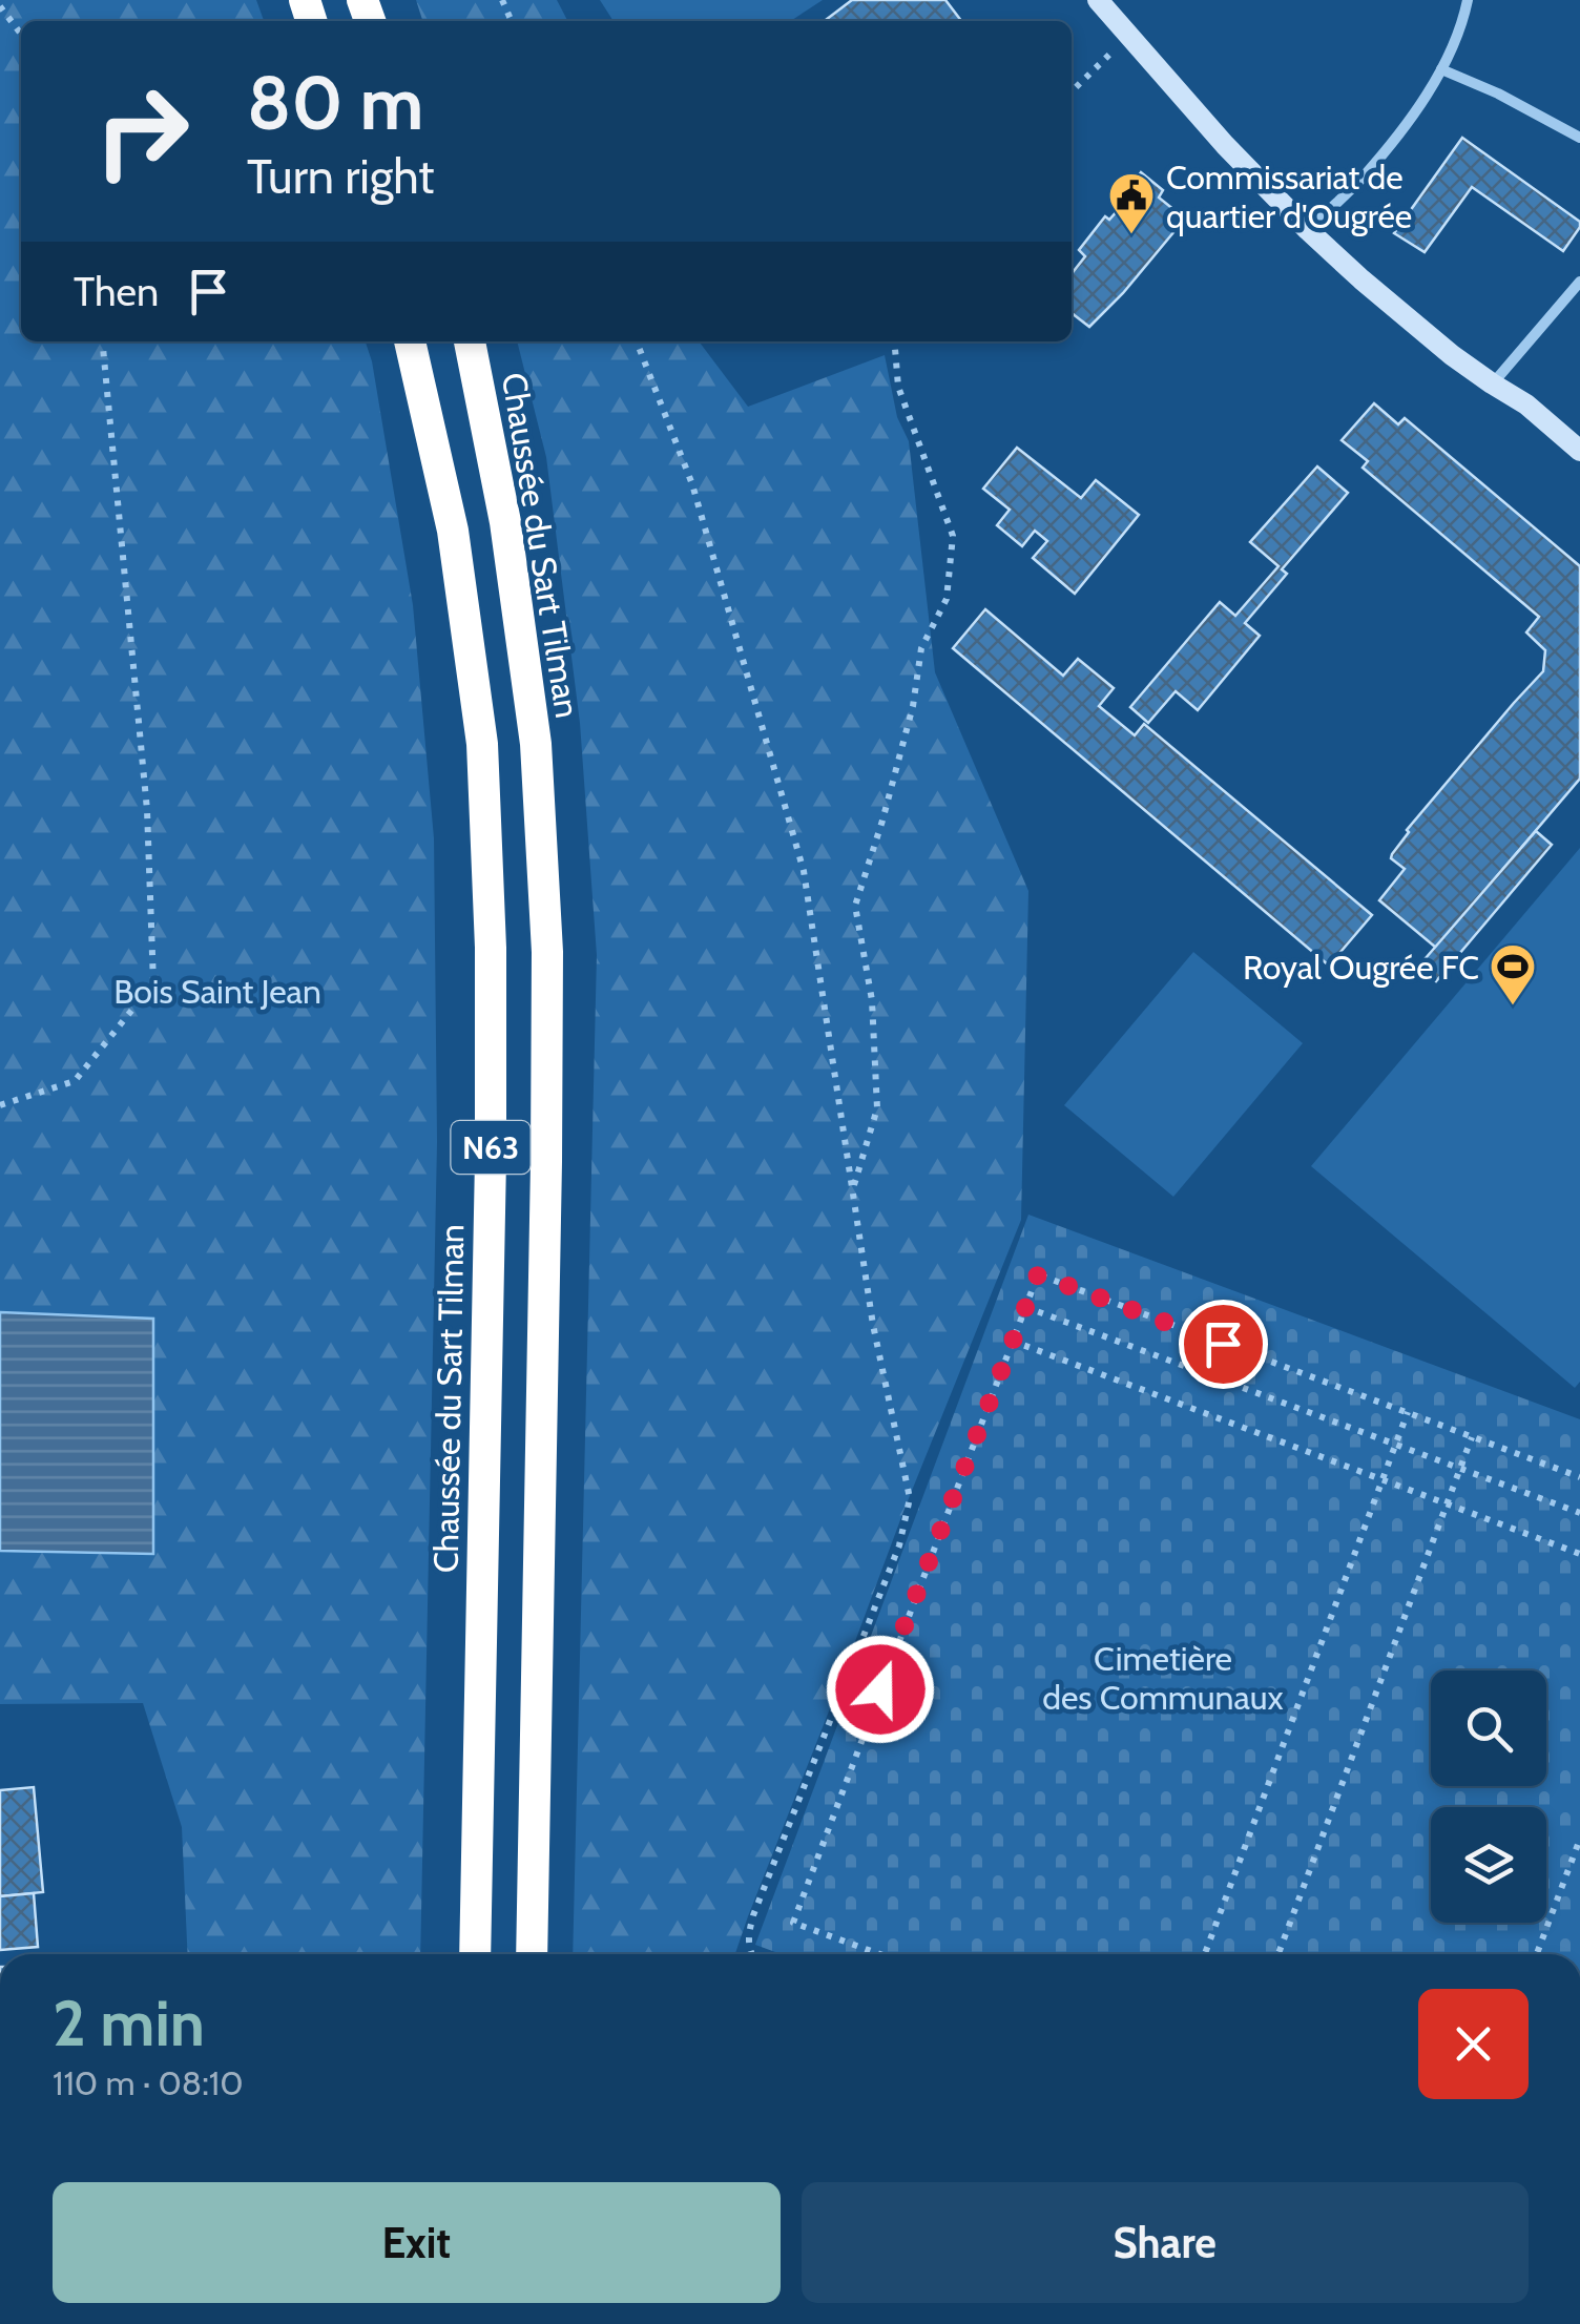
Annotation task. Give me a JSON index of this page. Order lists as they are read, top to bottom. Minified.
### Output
{"streets":{"highway":["Chaussée du Sart Tilman","N63"]},"parks":["Bois Saint Jean","Cimetière des Communaux"],"places":{"public building":["Commissariat de quartier d'Ougrée"],"sports":["Royal Ougrée FC"]},"page":{"turn":["80 m","Turn right"],"then":"Then","heading":["2 min","110 m · 08:10"],"buttons":["Exit","Share"]}}
